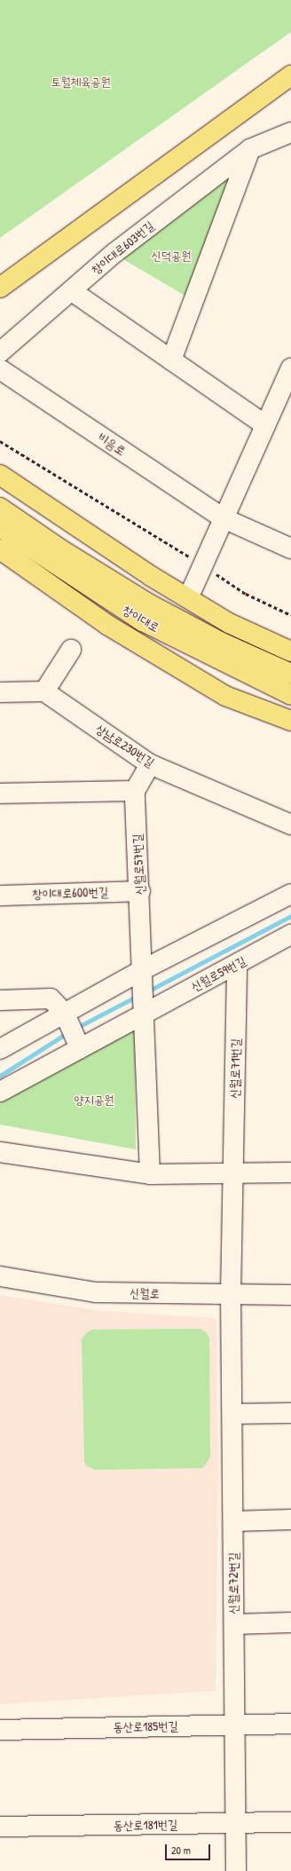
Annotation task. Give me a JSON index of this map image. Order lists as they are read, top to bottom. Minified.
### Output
{"streets":{"main road":["창이대로"],"street":["창이대로603번길","비음로","상남로230번길","신월로57번길","창이대로600번길","신월로59번길","신월로71번길","신월로","신월로72번길","동산로185번길","동산로181번길"]},"crossings":[["신월로57번길","창이대로600번길"],["신월로57번길","신월로59번길"],["신월로59번길","신월로71번길"],["신월로71번길","신월로"],["신월로71번길","신월로72번길"],["신월로","신월로72번길"],["신월로72번길","동산로185번길"],["신월로72번길","동산로181번길"]],"parks":["토월체육공원","신덕공원","양지공원"],"scale_bar":"20 m"}
